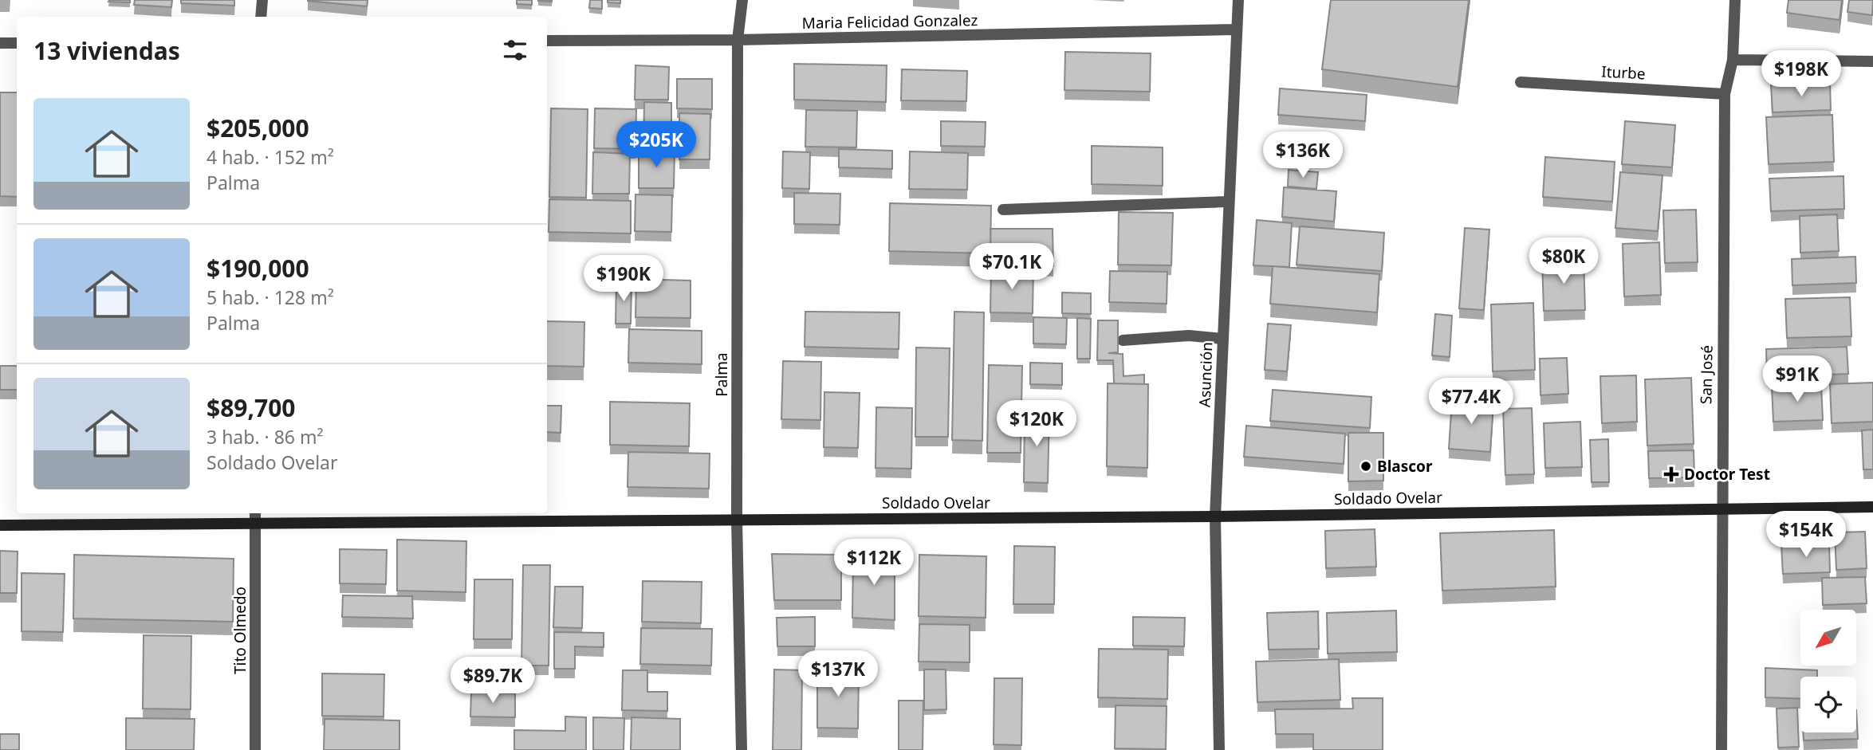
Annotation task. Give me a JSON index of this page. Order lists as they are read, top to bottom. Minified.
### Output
{"streets":{"main road":["Soldado Ovelar"],"street":["Maria Felicidad Gonzalez","Iturbe","Palma","Asunción","San José","Tito Olmedo"]},"crossings":[["Maria Felicidad Gonzalez","Palma"],["Maria Felicidad Gonzalez","Asunción"],["Iturbe","San José"],["Palma","Soldado Ovelar"],["Asunción","Soldado Ovelar"],["San José","Soldado Ovelar"],["Soldado Ovelar","Tito Olmedo"]],"places":{"other":["Blascor"],"health":["Doctor Test"]},"north":"bottom left","page":{"heading":"13 viviendas","price":["$198K","$205K","$136K","$80K","$70.1K","$190K","$91K","$77.4K","$120K","$154K","$112K","$137K","$89.7K"],"list":[{"name":"$205,000","note":"4 hab. · 152 m² · Palma"},{"name":"$190,000","note":"5 hab. · 128 m² · Palma"},{"name":"$89,700","note":"3 hab. · 86 m² · Soldado Ovelar"}]}}
